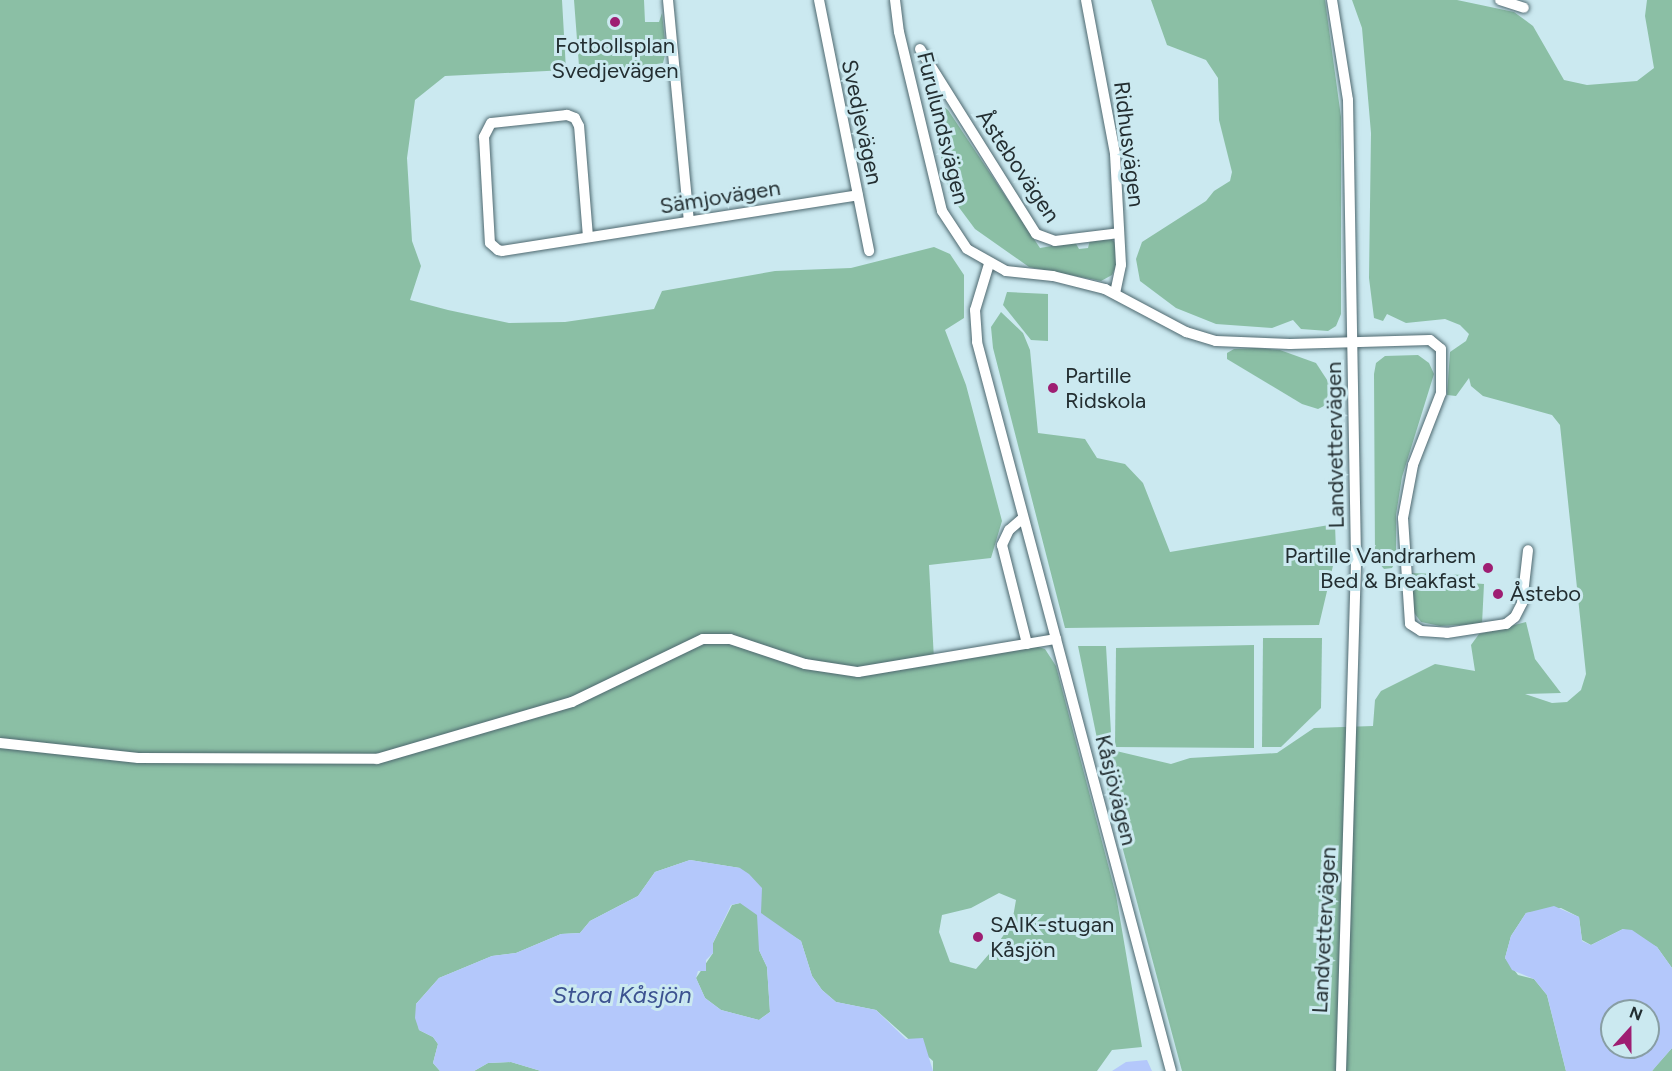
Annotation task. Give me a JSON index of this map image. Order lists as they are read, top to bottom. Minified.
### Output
{"streets":{"street":["Svedjevägen","Furulundsvägen","Ridhusvägen","Åstebovägen","Sämjovägen","Landvettervägen","Kåsjövägen"]},"crossings":[["Svedjevägen","Sämjovägen"],["Furulundsvägen","Ridhusvägen"],["Furulundsvägen","Landvettervägen"],["Furulundsvägen","Kåsjövägen"],["Ridhusvägen","Åstebovägen"]],"water":["Stora Kåsjön"],"places":["Fotbollsplan Svedjevägen","Partille Ridskola","Partille Vandrarhem Bed & Breakfast","Åstebo","SAIK-stugan Kåsjön"],"north":"top"}
